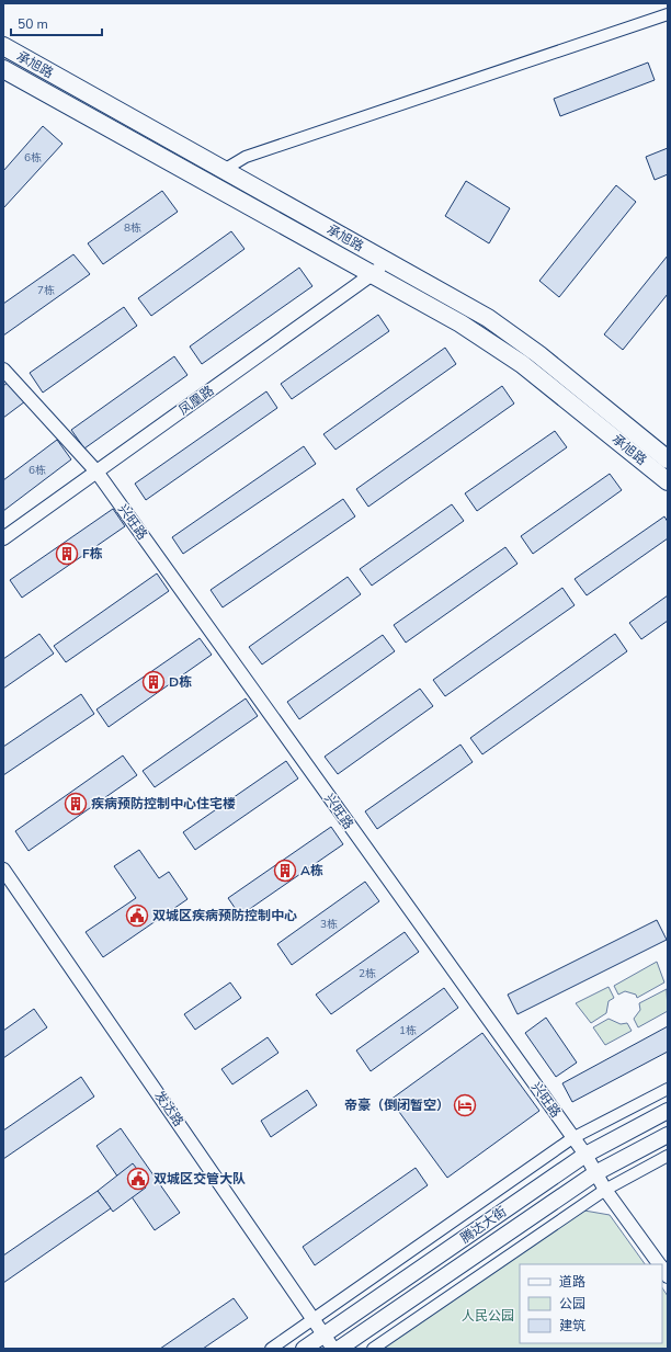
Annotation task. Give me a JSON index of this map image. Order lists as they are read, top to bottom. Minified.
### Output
{"streets":{"main road":["承旭路","腾达大街"],"street":["凤凰路","兴旺路","发达路"]},"crossings":[["承旭路","凤凰路"],["凤凰路","兴旺路"],["兴旺路","腾达大街"],["发达路","腾达大街"]],"parks":["人民公园"],"places":{"building":["F栋","D栋","疾病预防控制中心住宅楼","A栋"],"public building":["双城区疾病预防控制中心","双城区交管大队"],"hotel":["帝豪（倒闭暂空）"]},"house_numbers":["6栋","8栋","7栋","6栋","3栋","2栋","1栋"],"legend":["道路","公园","建筑"],"scale_bar":"50 m"}
